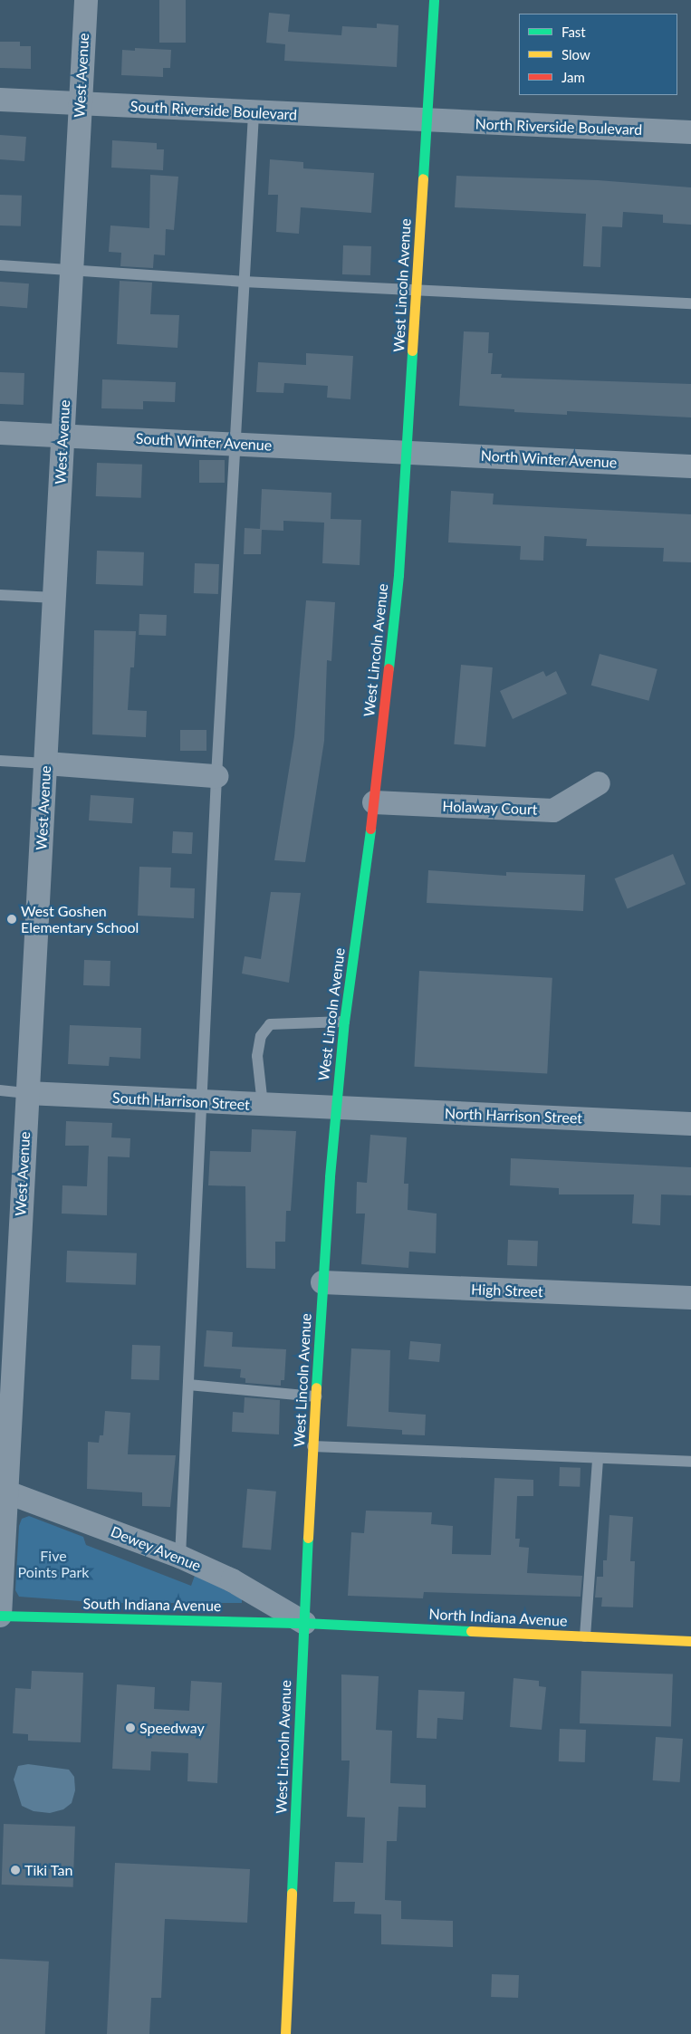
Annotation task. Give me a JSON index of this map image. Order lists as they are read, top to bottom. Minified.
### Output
{"streets":{"street":["West Avenue","South Riverside Boulevard","North Riverside Boulevard","West Lincoln Avenue","South Winter Avenue","North Winter Avenue","Holaway Court","South Harrison Street","North Harrison Street","High Street","Dewey Avenue","South Indiana Avenue","North Indiana Avenue"]},"crossings":[["West Avenue","South Riverside Boulevard"],["West Avenue","South Winter Avenue"],["West Avenue","South Harrison Street"],["West Avenue","Dewey Avenue"],["West Avenue","South Indiana Avenue"],["South Riverside Boulevard","North Riverside Boulevard"],["South Riverside Boulevard","West Lincoln Avenue"],["North Riverside Boulevard","West Lincoln Avenue"],["West Lincoln Avenue","South Winter Avenue"],["West Lincoln Avenue","North Winter Avenue"],["West Lincoln Avenue","Holaway Court"],["West Lincoln Avenue","South Harrison Street"],["West Lincoln Avenue","North Harrison Street"],["West Lincoln Avenue","High Street"],["West Lincoln Avenue","Dewey Avenue"],["West Lincoln Avenue","South Indiana Avenue"],["West Lincoln Avenue","North Indiana Avenue"],["South Winter Avenue","North Winter Avenue"],["South Harrison Street","North Harrison Street"],["Dewey Avenue","South Indiana Avenue"],["Dewey Avenue","North Indiana Avenue"],["South Indiana Avenue","North Indiana Avenue"]],"parks":["Five Points Park"],"places":["West Goshen Elementary School","Speedway","Tiki Tan"],"legend":["Fast","Slow","Jam"]}
